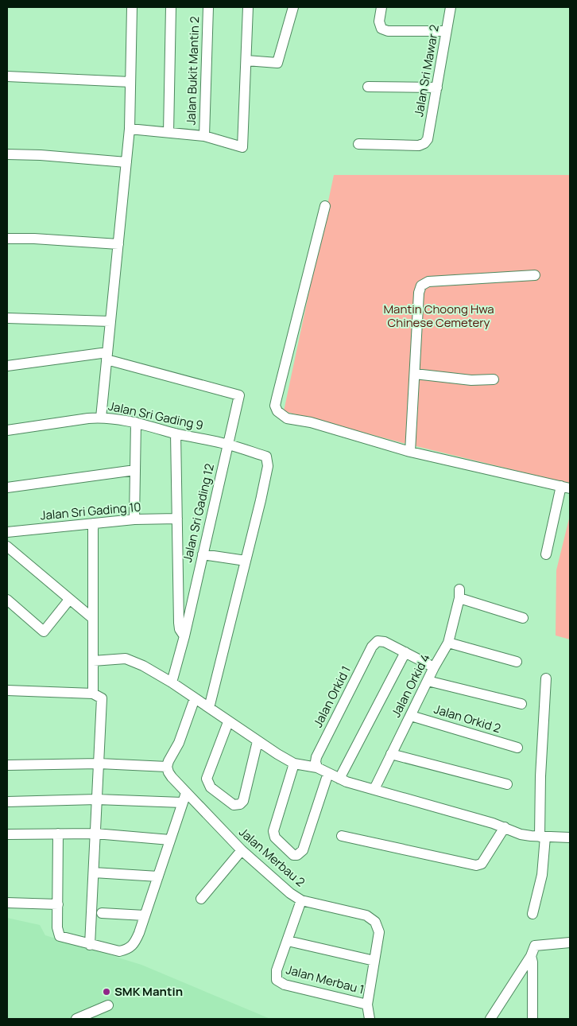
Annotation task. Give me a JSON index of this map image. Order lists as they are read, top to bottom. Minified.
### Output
{"streets":{"street":["Jalan Bukit Mantin 2","Jalan Sri Mawar 2","Jalan Sri Gading 9","Jalan Sri Gading 10","Jalan Sri Gading 12","Jalan Orkid 4","Jalan Orkid 1","Jalan Orkid 2","Jalan Merbau 2","Jalan Merbau 1"]},"crossings":[["Jalan Sri Gading 9","Jalan Sri Gading 12"],["Jalan Sri Gading 10","Jalan Sri Gading 12"],["Jalan Orkid 4","Jalan Orkid 2"],["Jalan Merbau 2","Jalan Merbau 1"]],"parks":["Mantin Choong Hwa Chinese Cemetery"],"places":["SMK Mantin"]}
